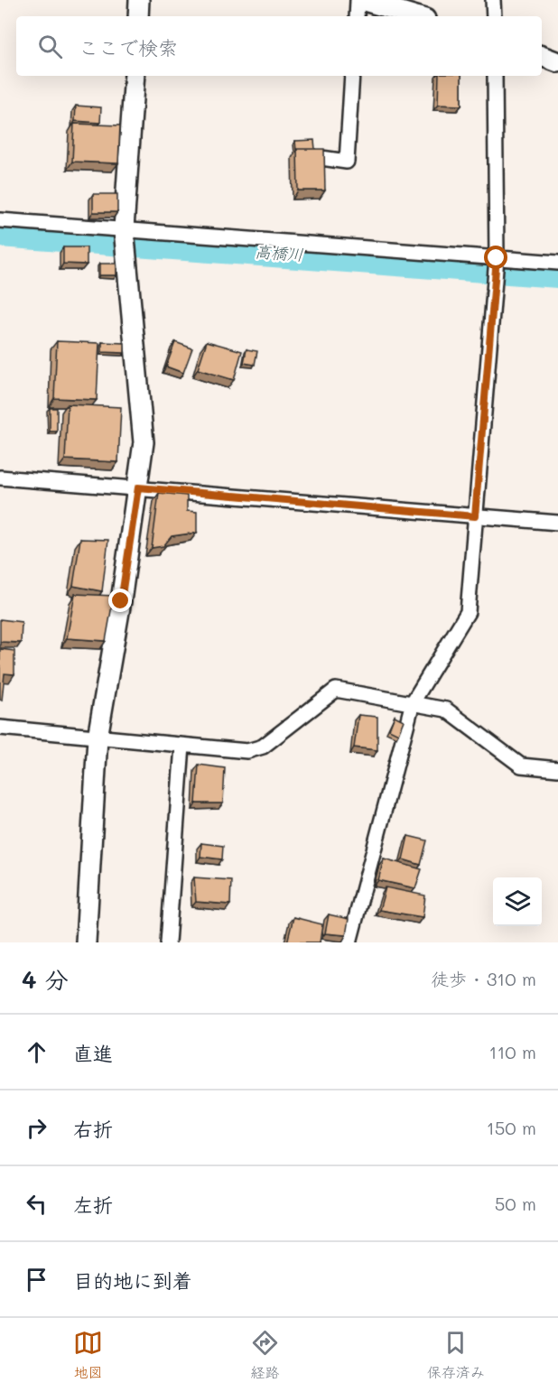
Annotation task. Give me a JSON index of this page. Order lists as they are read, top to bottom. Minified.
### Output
{"water":["高橋川"],"page":{"search":"ここで検索","heading":["4 分","徒歩 · 310 m"],"list":[["直進","110 m"],["右折","150 m"],["左折","50 m"],"目的地に到着"],"nav":["地図","経路","保存済み"]}}
